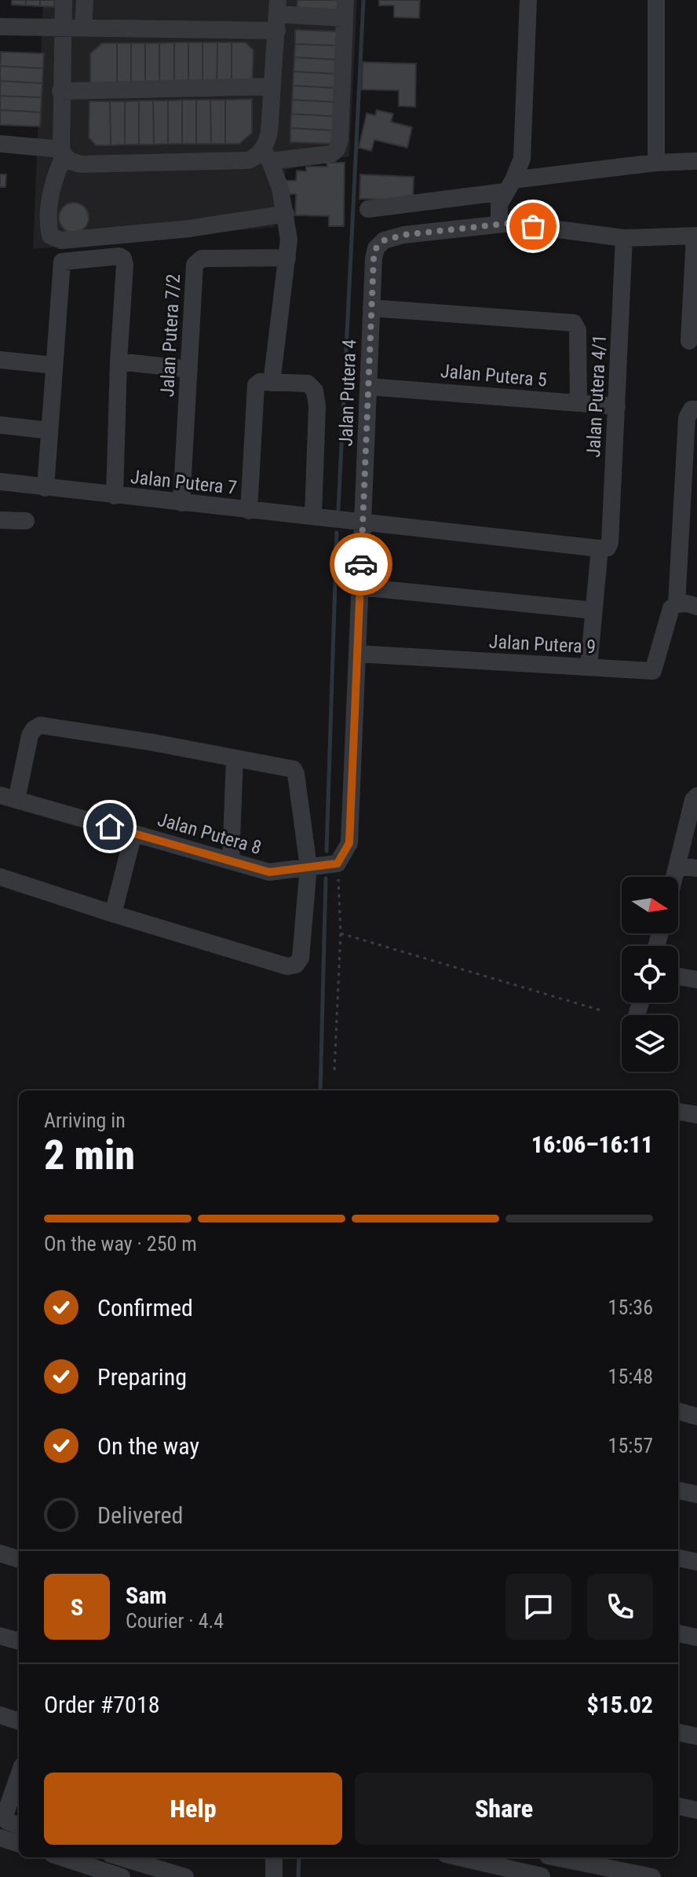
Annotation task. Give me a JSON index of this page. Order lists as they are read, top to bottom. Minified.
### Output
{"streets":{"street":["Jalan Putera 7/2","Jalan Putera 5","Jalan Putera 4","Jalan Putera 4/1","Jalan Putera 7","Jalan Putera 9","Jalan Putera 8"]},"crossings":[["Jalan Putera 7/2","Jalan Putera 7"],["Jalan Putera 5","Jalan Putera 4"],["Jalan Putera 5","Jalan Putera 4/1"],["Jalan Putera 4","Jalan Putera 4/1"],["Jalan Putera 4","Jalan Putera 7"],["Jalan Putera 4","Jalan Putera 9"],["Jalan Putera 4","Jalan Putera 8"],["Jalan Putera 4/1","Jalan Putera 7"]],"north":"right","page":{"heading":["2 min","Arriving in","16:06–16:11"],"panel":["Sam","Courier · 4.4","Order #7018","$15.02"],"bar":"On the way · 250 m","list":[["Confirmed","15:36"],["Preparing","15:48"],["On the way","15:57"],"Delivered"],"round":"S","buttons":["Help","Share"]}}
